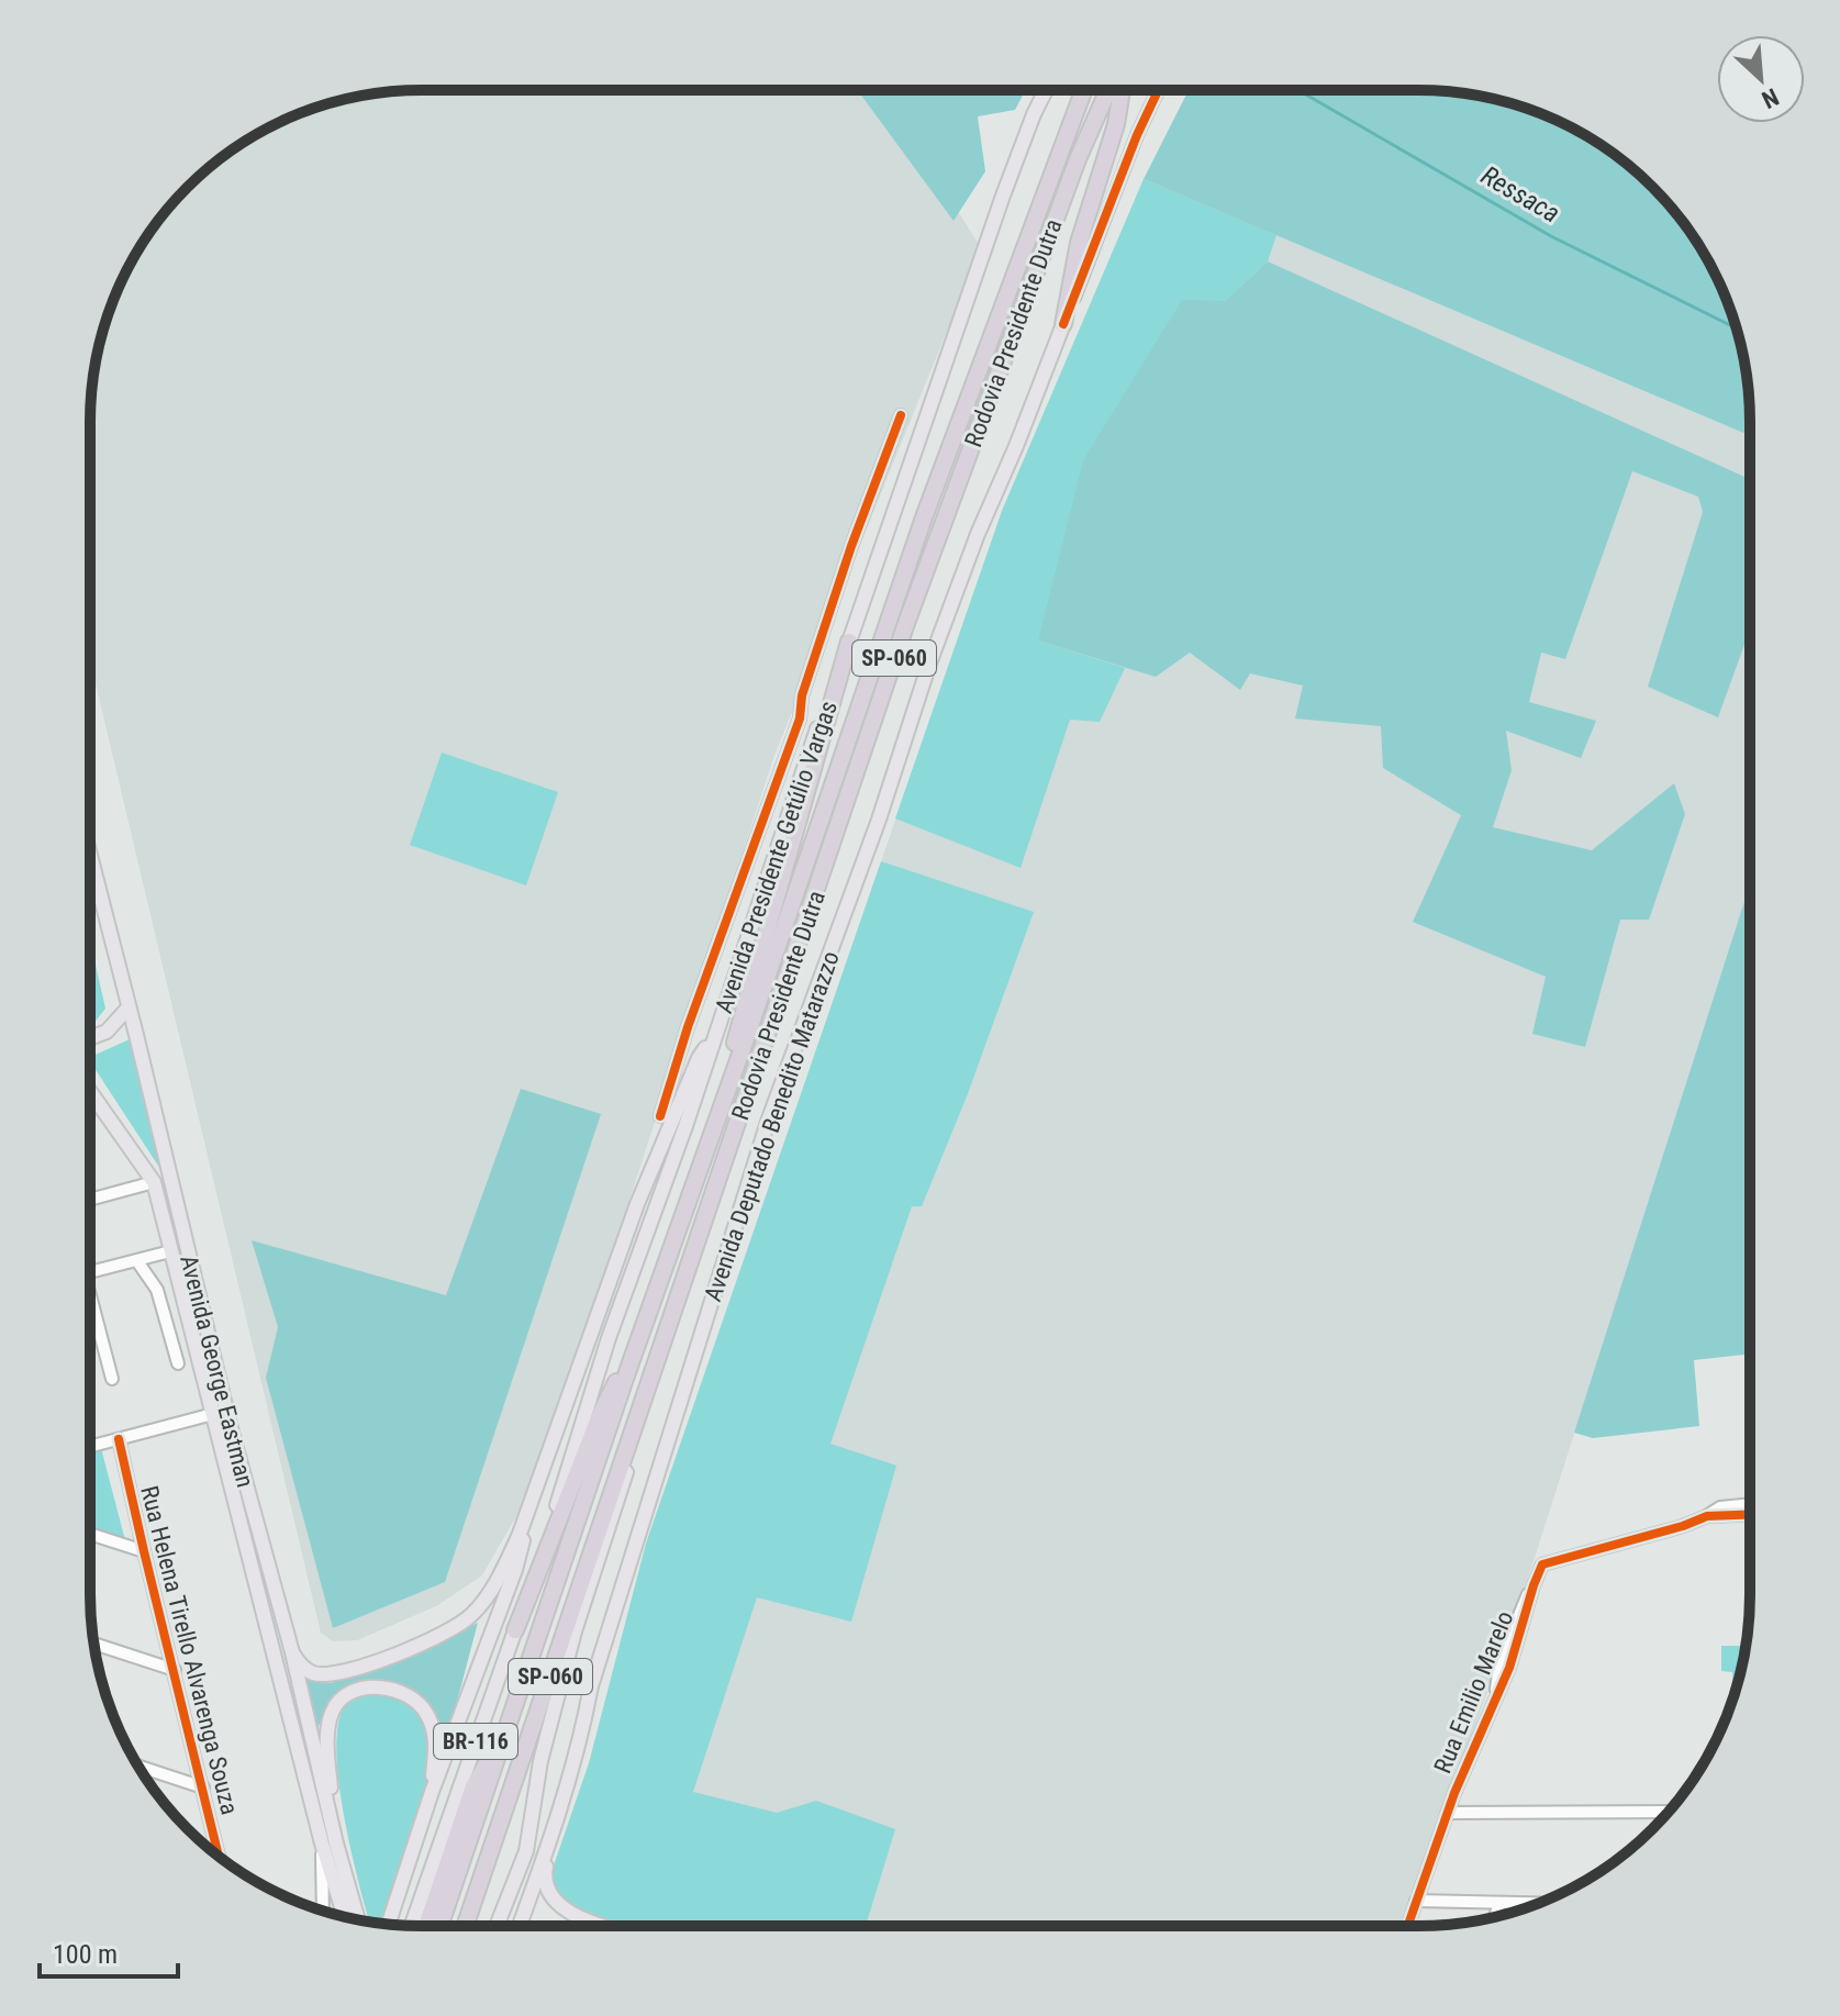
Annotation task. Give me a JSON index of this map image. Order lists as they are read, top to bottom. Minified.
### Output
{"streets":{"highway":["Rodovia Presidente Dutra","SP-060"],"main road":["Avenida Presidente Getúlio Vargas","Avenida Deputado Benedito Matarazzo","Avenida George Eastman","BR-116"],"street":["Rua Helena Tirello Alvarenga Souza","Rua Emilio Marelo"]},"crossings":[["Rodovia Presidente Dutra","BR-116"],["Avenida Presidente Getúlio Vargas","BR-116"]],"water":["Ressaca"],"scale_bar":"100 m","north":"bottom right"}
